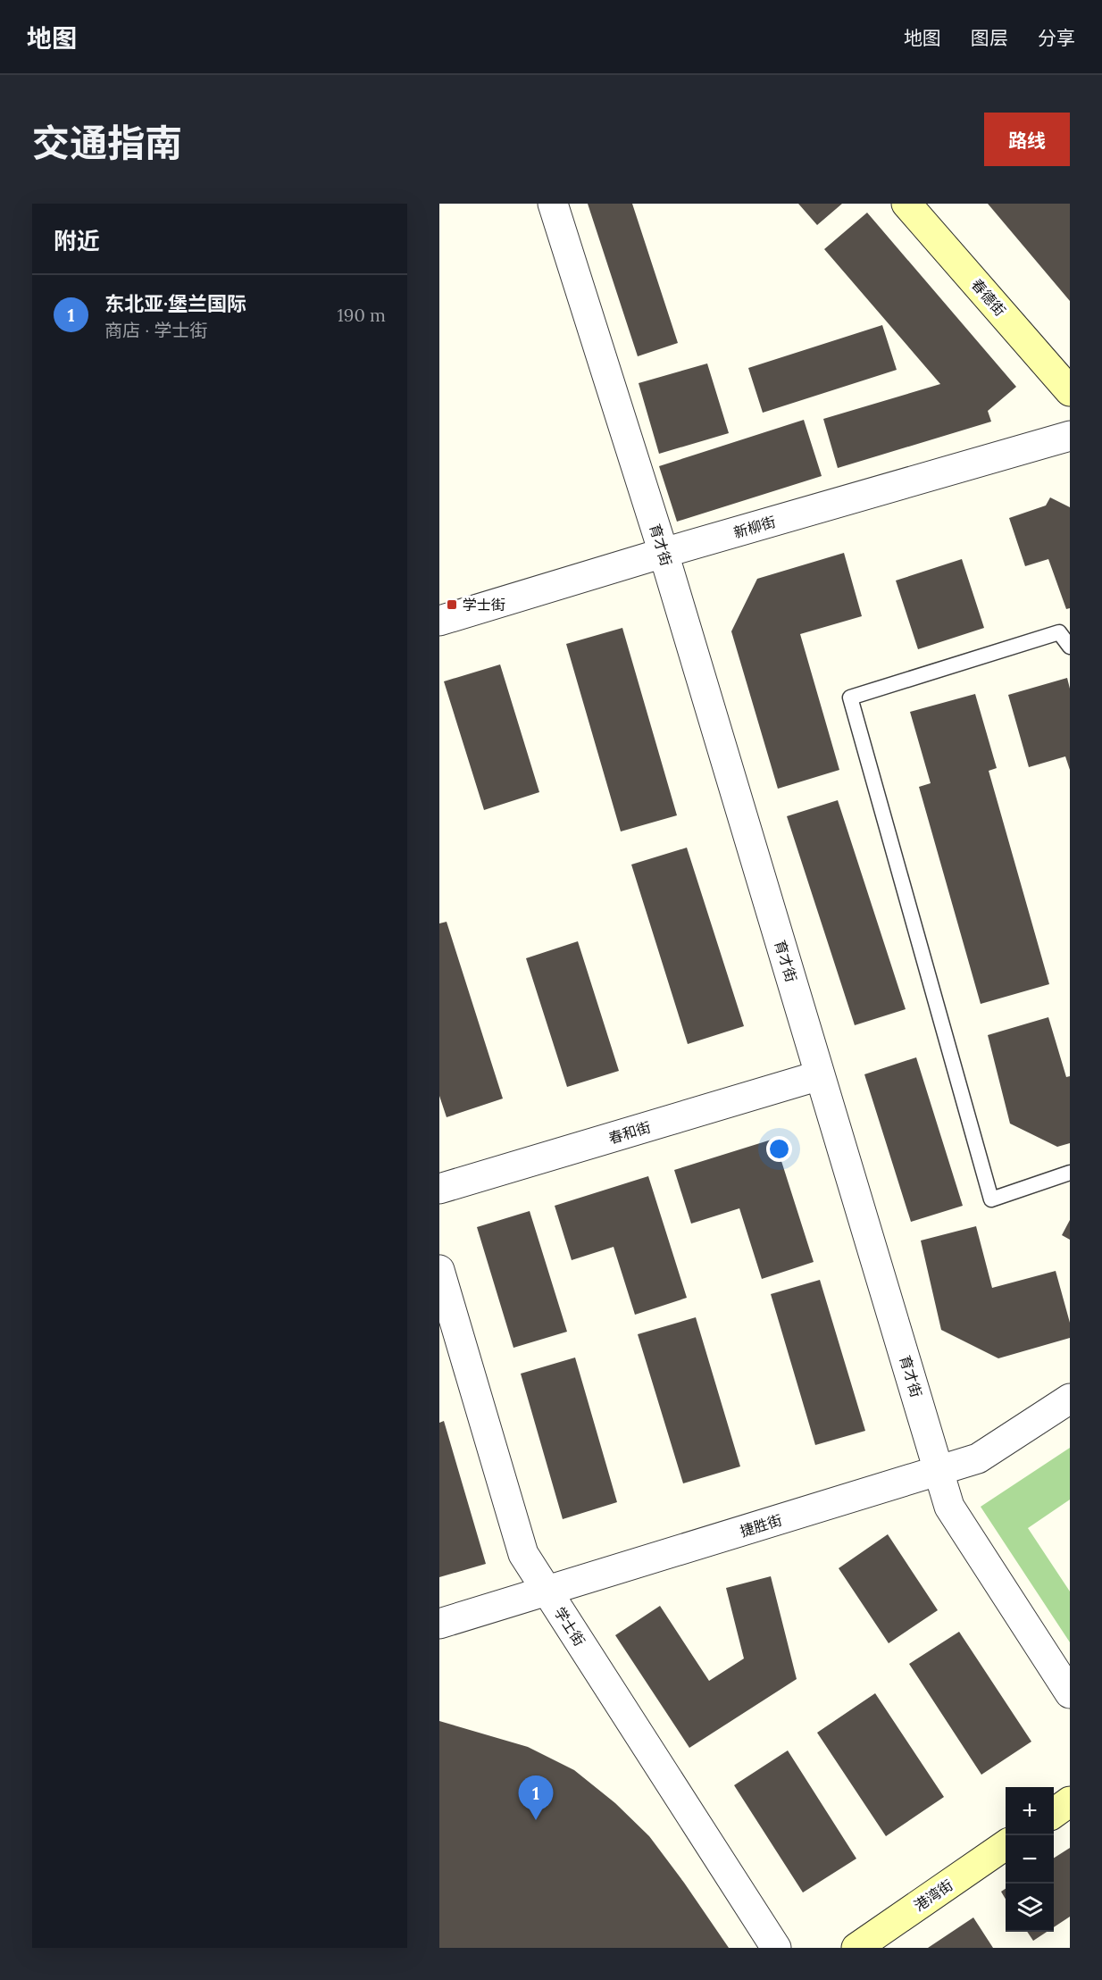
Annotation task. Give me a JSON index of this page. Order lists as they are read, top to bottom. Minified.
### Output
{"streets":{"street":["春德街","新柳街","育才街","春和街","捷胜街","学士街","港湾街"]},"crossings":[["新柳街","育才街"],["育才街","春和街"],["育才街","捷胜街"],["捷胜街","学士街"]],"places":{"transit":["学士街"]},"page":{"header":"地图","nav":["地图","图层","分享"],"title":"交通指南","buttons":"路线","heading":"附近","list":[{"mark":"1","name":"东北亚·堡兰国际","note":"商店 · 学士街","value":"190 m"}],"pins":"1","map_buttons":["+","−"]}}
